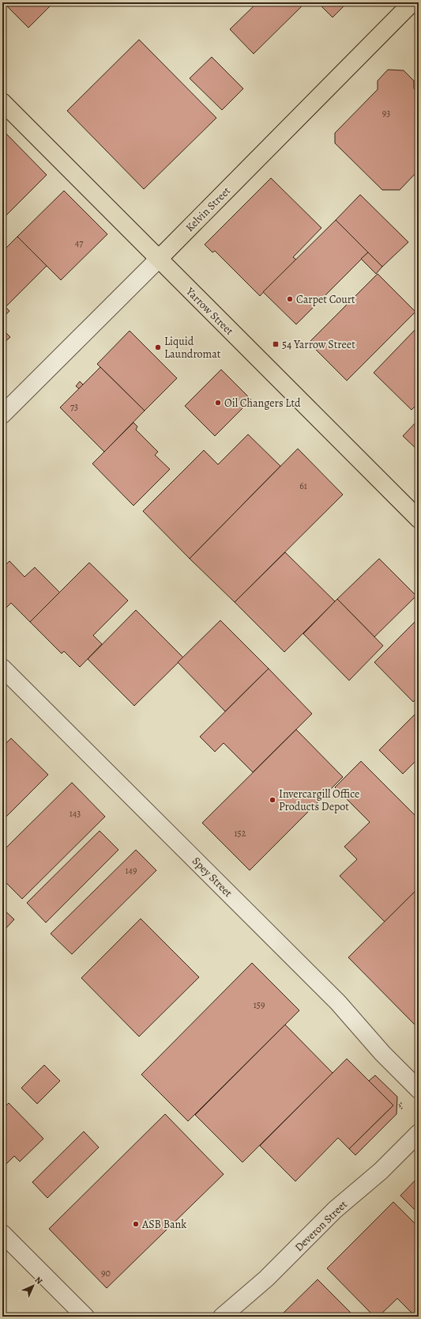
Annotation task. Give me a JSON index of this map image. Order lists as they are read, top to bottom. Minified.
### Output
{"streets":{"main road":["Kelvin Street","Yarrow Street"],"street":["Spey Street","Deveron Street"]},"crossings":[["Kelvin Street","Yarrow Street"]],"places":{"other":["Carpet Court","Liquid Laundromat","Oil Changers Ltd","Invercargill Office Products Depot","ASB Bank"],"transit":["54 Yarrow Street"]},"house_numbers":["93","47","73","61","143","152","149","159","90"],"north":"top right"}
